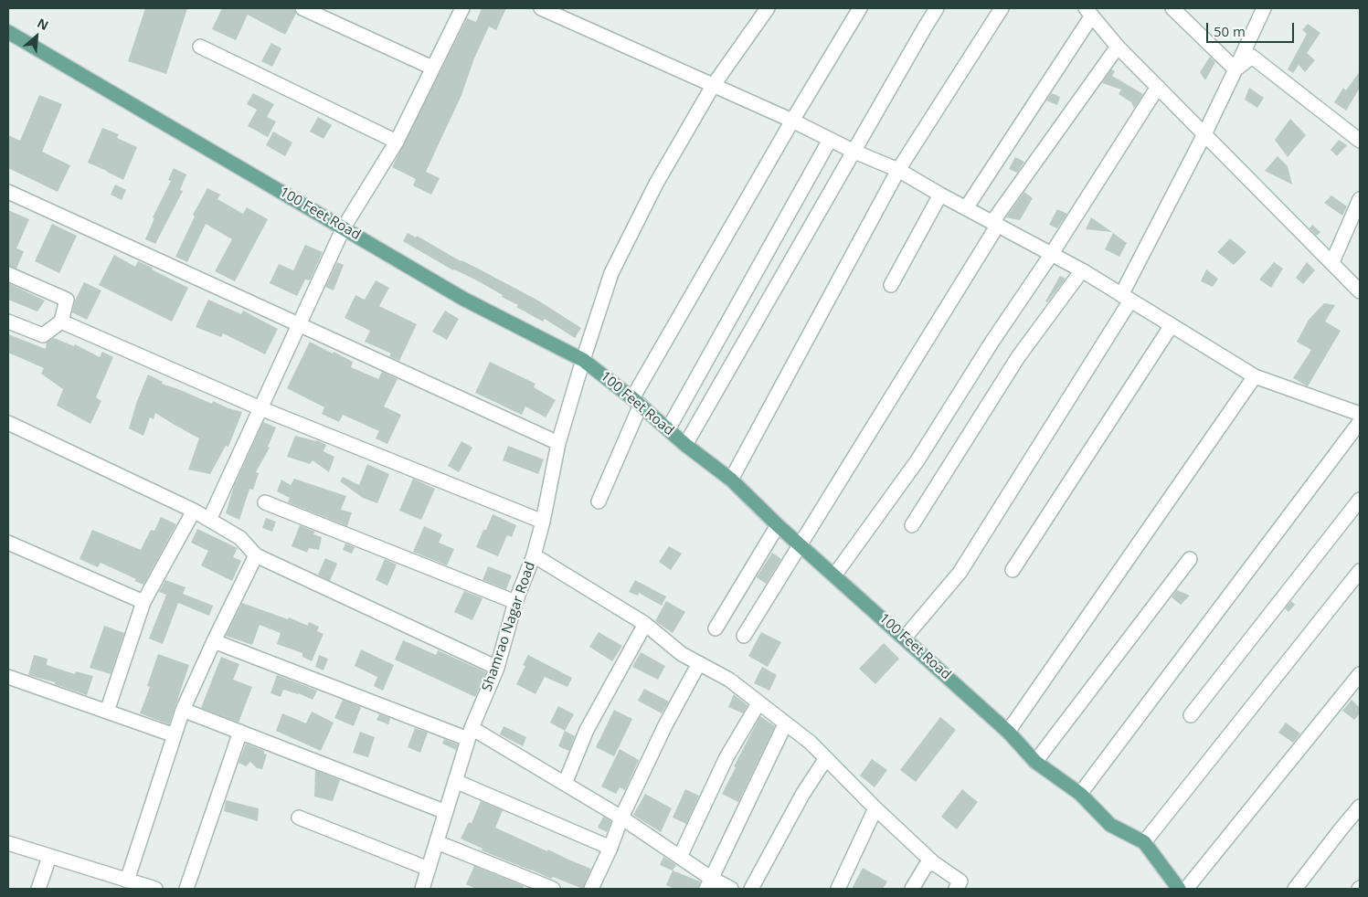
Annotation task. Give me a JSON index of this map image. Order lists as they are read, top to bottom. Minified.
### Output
{"streets":{"main road":["100 Feet Road"],"street":["Shamrao Nagar Road"]},"crossings":[["100 Feet Road","Shamrao Nagar Road"]],"scale_bar":"50 m","north":"top right"}
